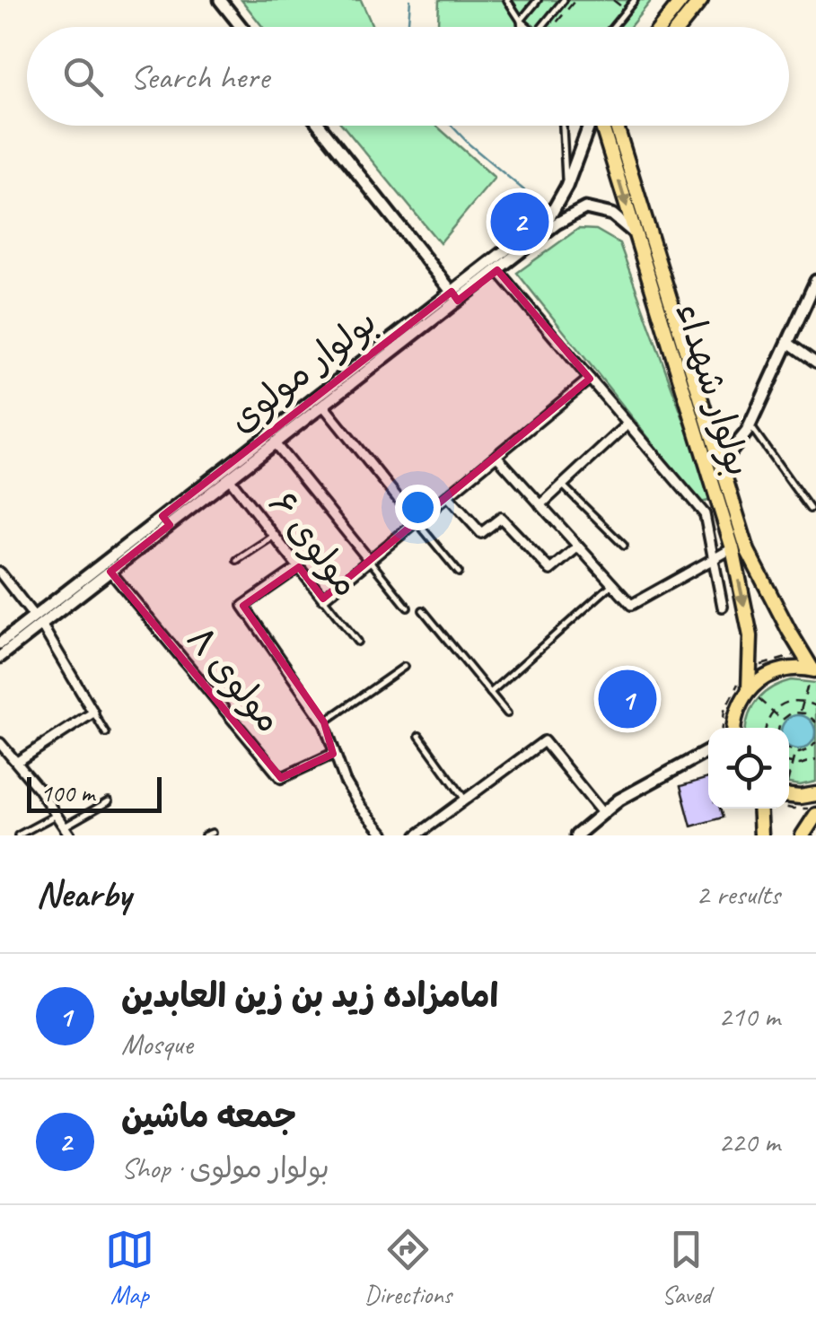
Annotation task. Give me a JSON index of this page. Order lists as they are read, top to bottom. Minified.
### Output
{"streets":{"main road":["بولوار شهداء"],"street":["بولوار مولوی","مولوی ۶","مولوی ۸"]},"crossings":[["بولوار مولوی","بولوار شهداء"],["بولوار مولوی","مولوی ۶"],["بولوار مولوی","مولوی ۸"]],"scale_bar":"100 m","page":{"search":"Search here","pins":["2","1"],"scale":"100 m","heading":["Nearby","2 results"],"list":[{"mark":"1","name":"امامزاده زید بن زین العابدین","note":"Mosque","value":"210 m"},{"mark":"2","name":"جمعه ماشین","note":"Shop · بولوار مولوی","value":"220 m"}],"nav":["Map","Directions","Saved"]}}
